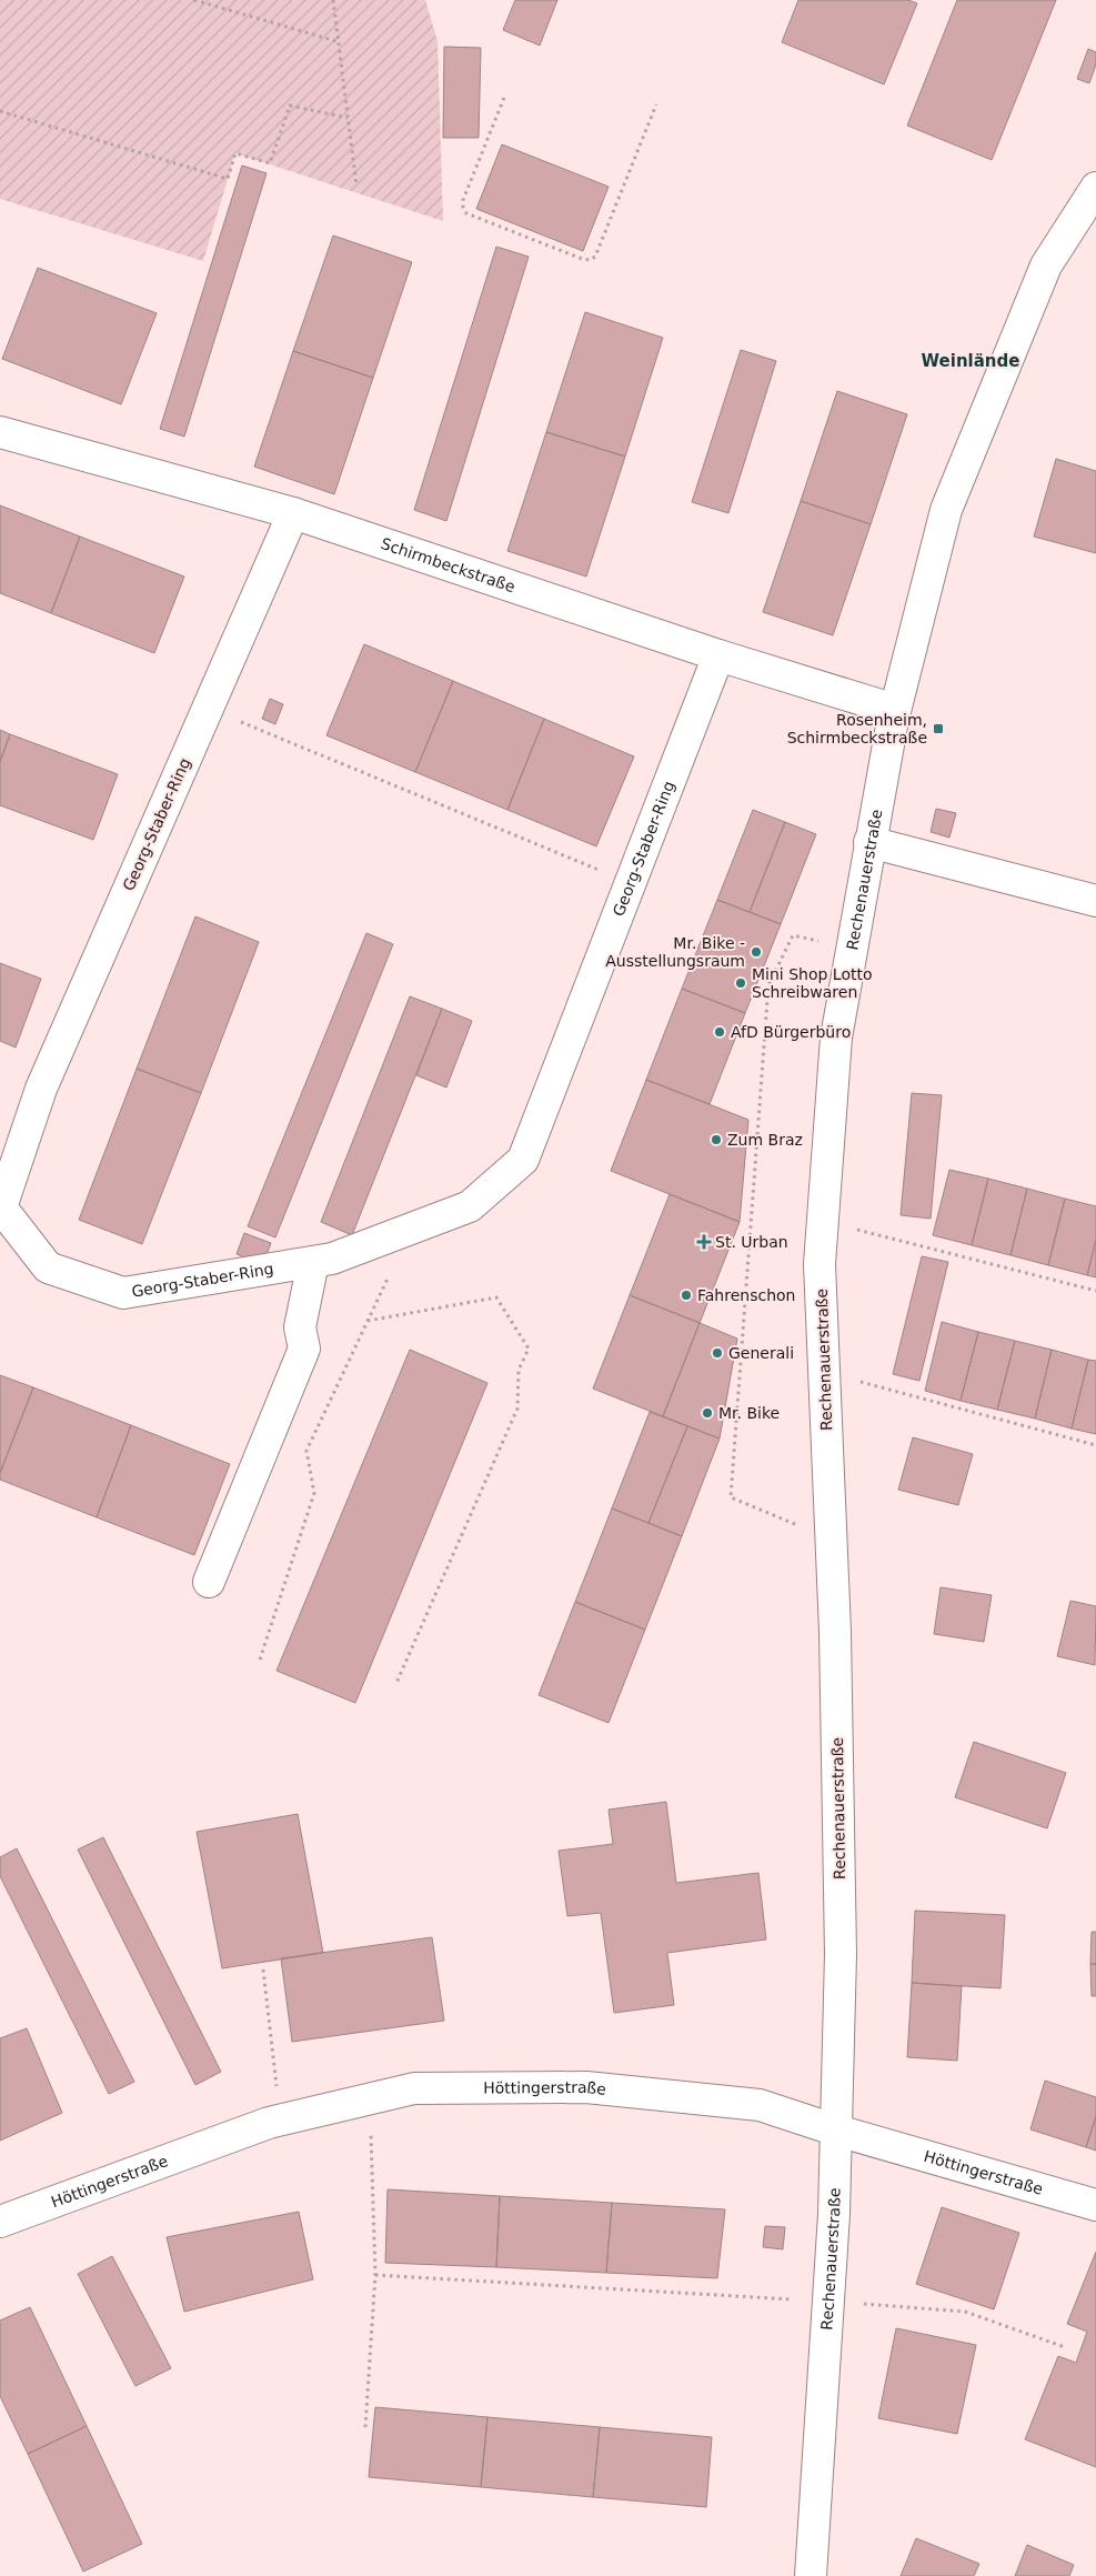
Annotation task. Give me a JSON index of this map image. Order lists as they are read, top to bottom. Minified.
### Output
{"streets":{"street":["Schirmbeckstraße","Georg-Staber-Ring","Rechenauerstraße","Höttingerstraße"]},"crossings":[["Schirmbeckstraße","Georg-Staber-Ring"],["Schirmbeckstraße","Rechenauerstraße"],["Rechenauerstraße","Höttingerstraße"]],"districts":["Weinlände"],"places":{"transit":["Rosenheim, Schirmbeckstraße"],"other":["Mr. Bike - Ausstellungsraum","Mini Shop Lotto Schreibwaren","AfD Bürgerbüro","Zum Braz","Fahrenschon","Generali","Mr. Bike"],"health":["St. Urban"]}}
